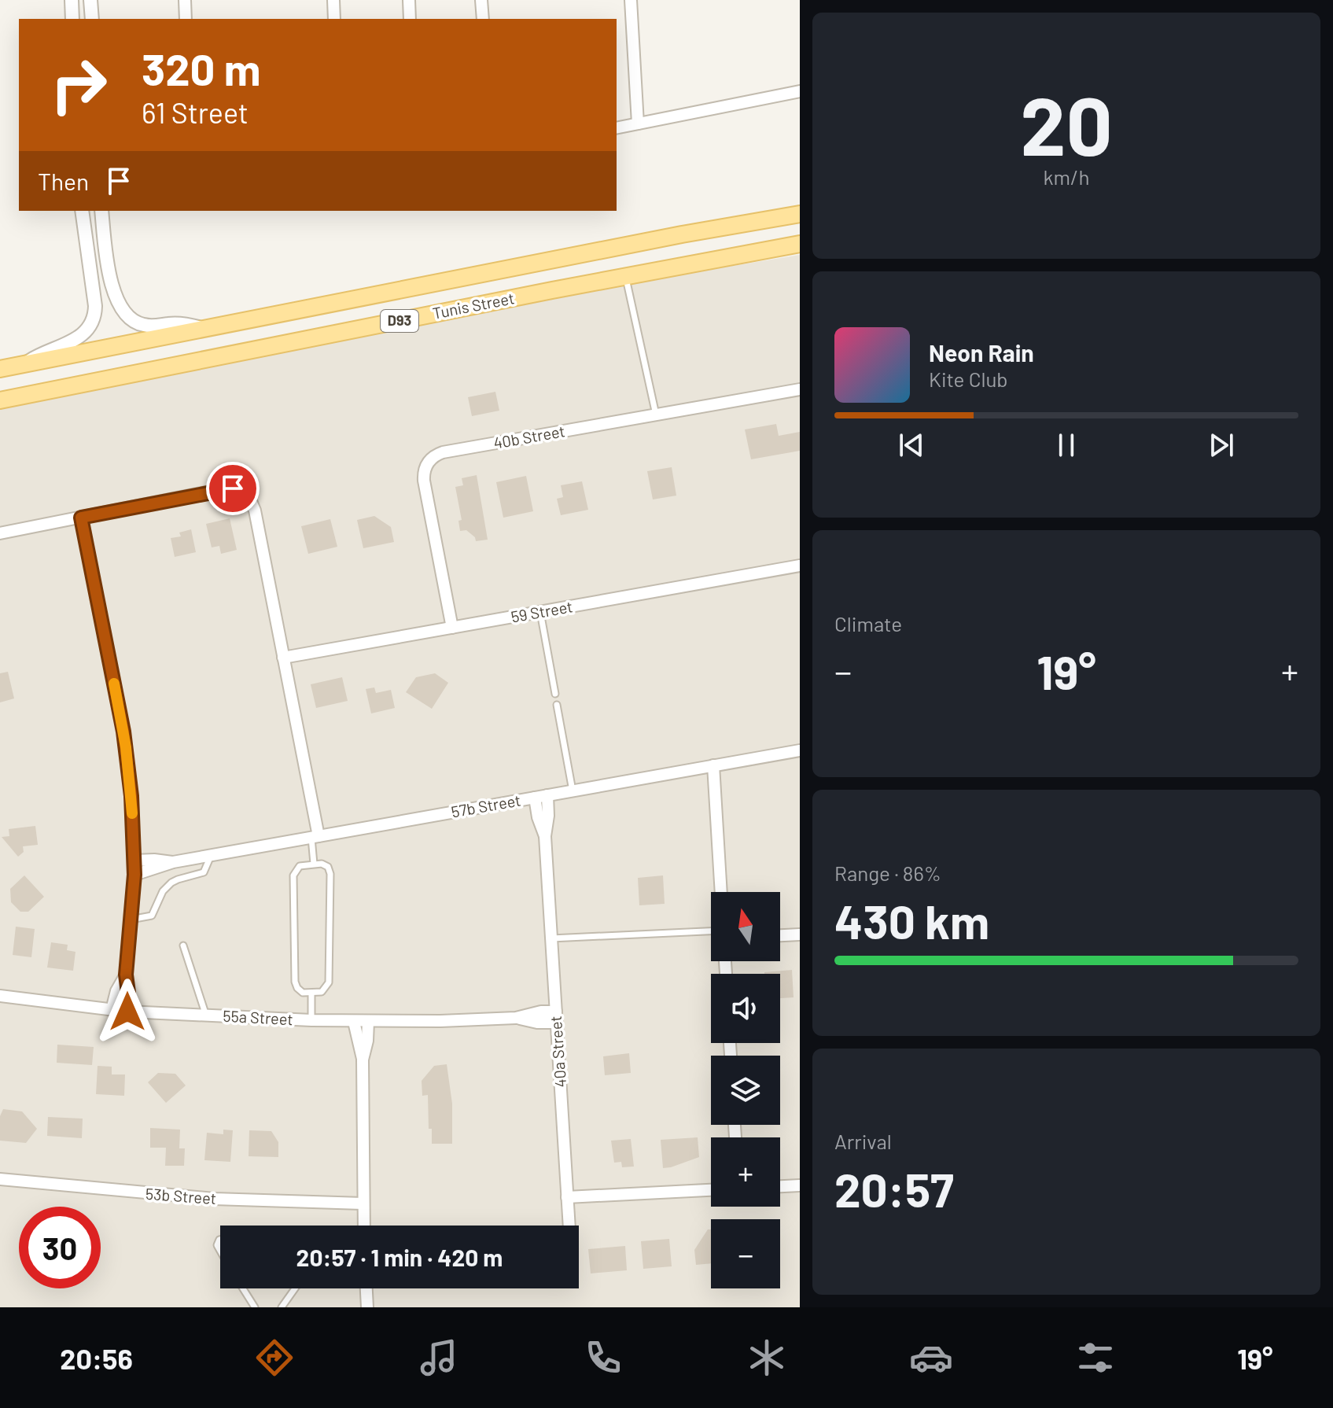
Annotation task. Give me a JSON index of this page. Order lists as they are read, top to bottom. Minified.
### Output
{"streets":{"main road":["Tunis Street","D93"],"street":["40b Street","59 Street","57b Street","55a Street","40a Street","53b Street"]},"crossings":[["40b Street","59 Street"],["57b Street","40a Street"],["55a Street","40a Street"]],"north":"top","page":{"tile":[["20","km/h"],"Climate",["Range · 86%","430 km"],["Arrival","20:57"]],"turn":["320 m","61 Street"],"then":"Then","song":["Neon Rain","Kite Club"],"heat":["−","19°","+"],"map_buttons":["+","−"],"limit":"30","trip":"20:57 · 1 min · 420 m","tabs":["20:56","19°"]}}
